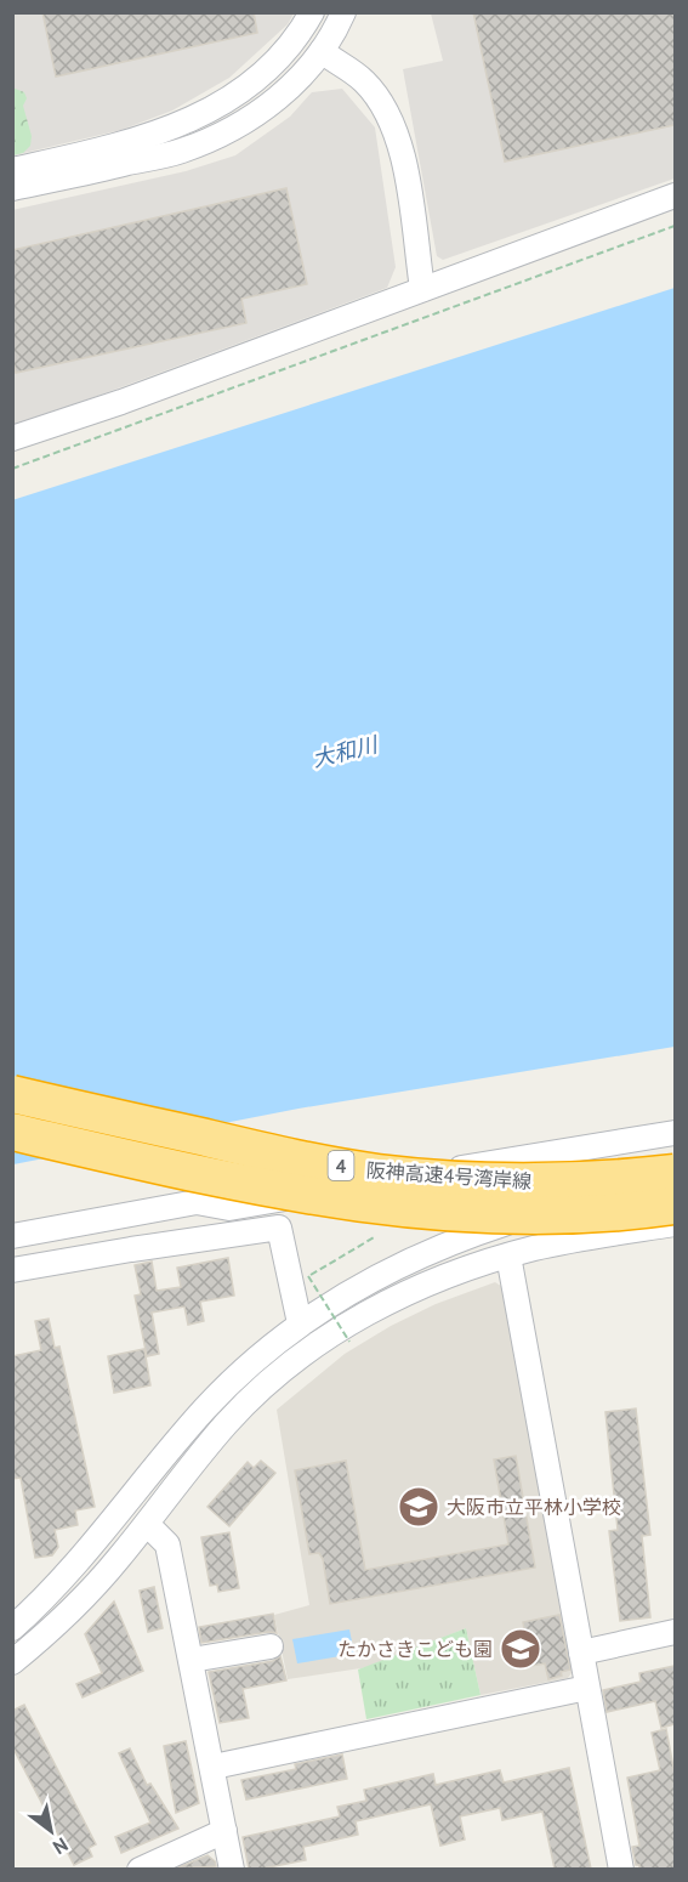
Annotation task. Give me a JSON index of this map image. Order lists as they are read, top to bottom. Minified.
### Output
{"streets":{"highway":["4","阪神高速4号湾岸線"]},"water":["大和川"],"places":{"school or university":["大阪市立平林小学校","たかさきこども園"]},"north":"bottom right"}
